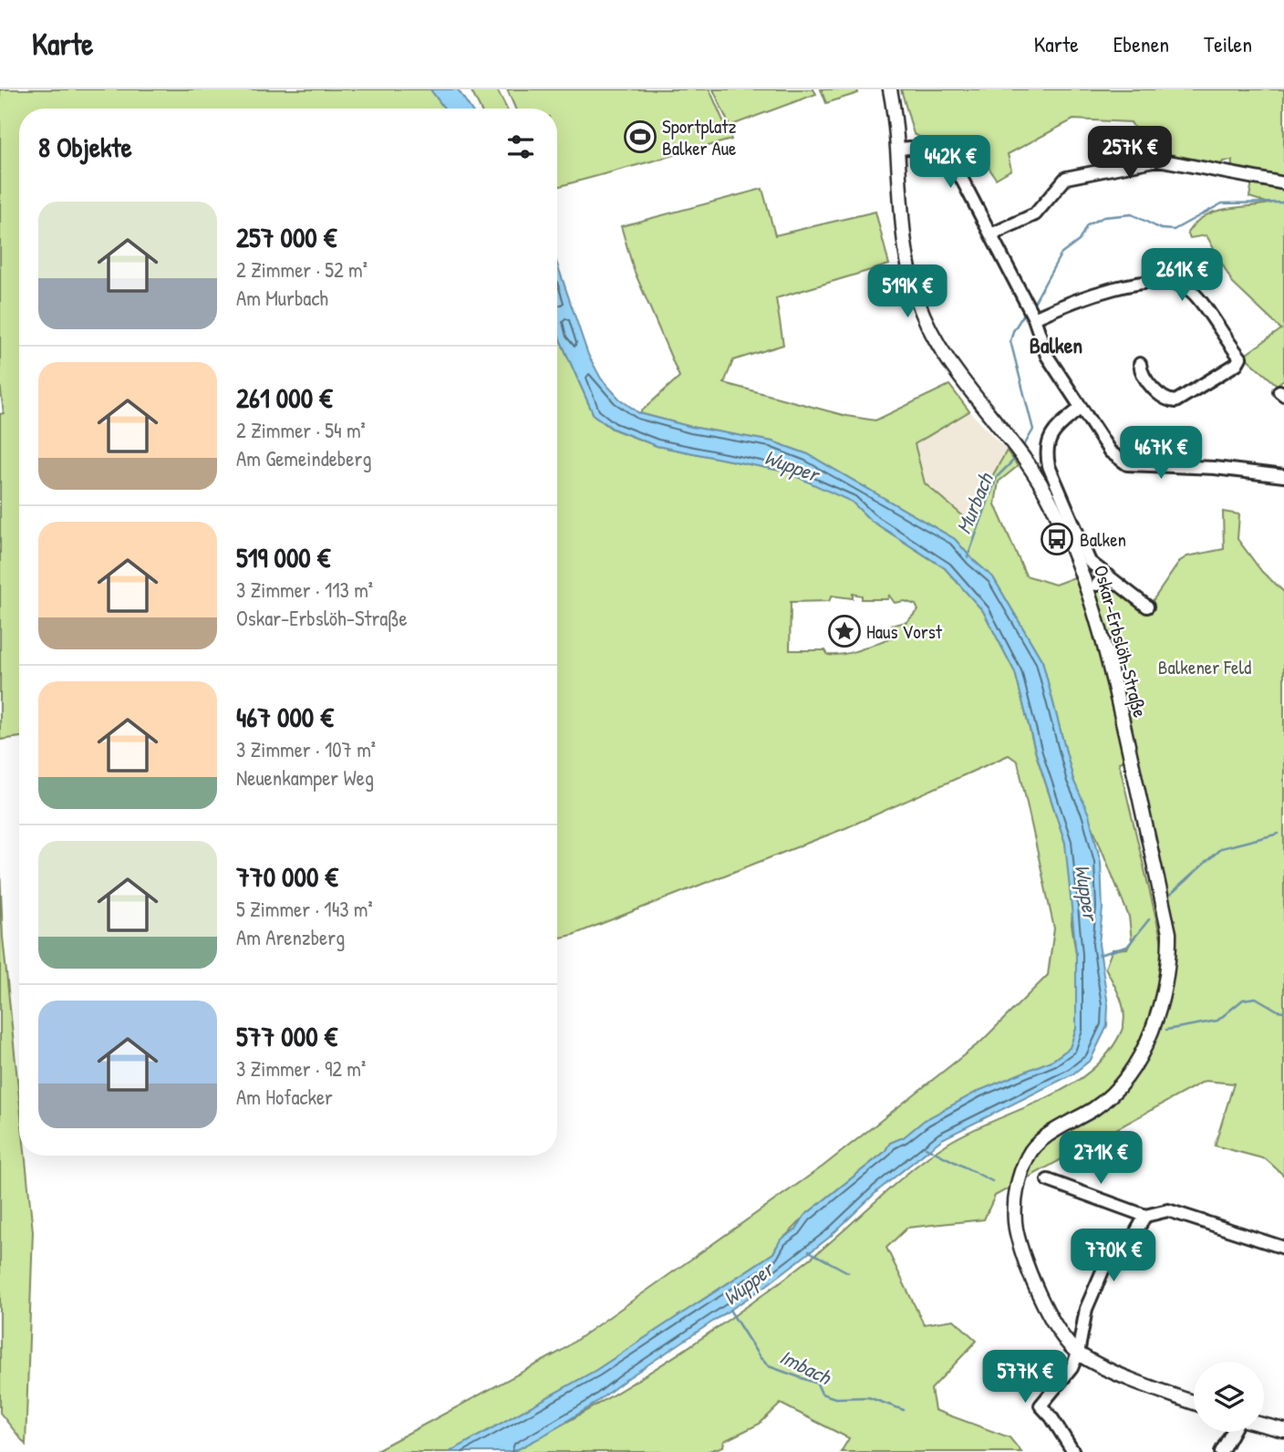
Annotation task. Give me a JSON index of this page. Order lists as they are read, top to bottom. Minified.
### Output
{"streets":{"main road":["Oskar-Erbslöh-Straße"]},"districts":["Balken"],"water":["Wupper","Murbach","Imbach"],"parks":["Balkener Feld"],"places":{"sports":["Sportplatz Balker Aue"],"bus stop":["Balken"],"place":["Haus Vorst"]},"page":{"header":"Karte","nav":["Karte","Ebenen","Teilen"],"heading":"8 Objekte","price":["257K €","442K €","261K €","519K €","467K €","271K €","770K €","577K €"],"list":[{"name":"257 000 €","note":"2 Zimmer · 52 m² · Am Murbach"},{"name":"261 000 €","note":"2 Zimmer · 54 m² · Am Gemeindeberg"},{"name":"519 000 €","note":"3 Zimmer · 113 m² · Oskar-Erbslöh-Straße"},{"name":"467 000 €","note":"3 Zimmer · 107 m² · Neuenkamper Weg"},{"name":"770 000 €","note":"5 Zimmer · 143 m² · Am Arenzberg"},{"name":"577 000 €","note":"3 Zimmer · 92 m² · Am Hofacker"}]}}
